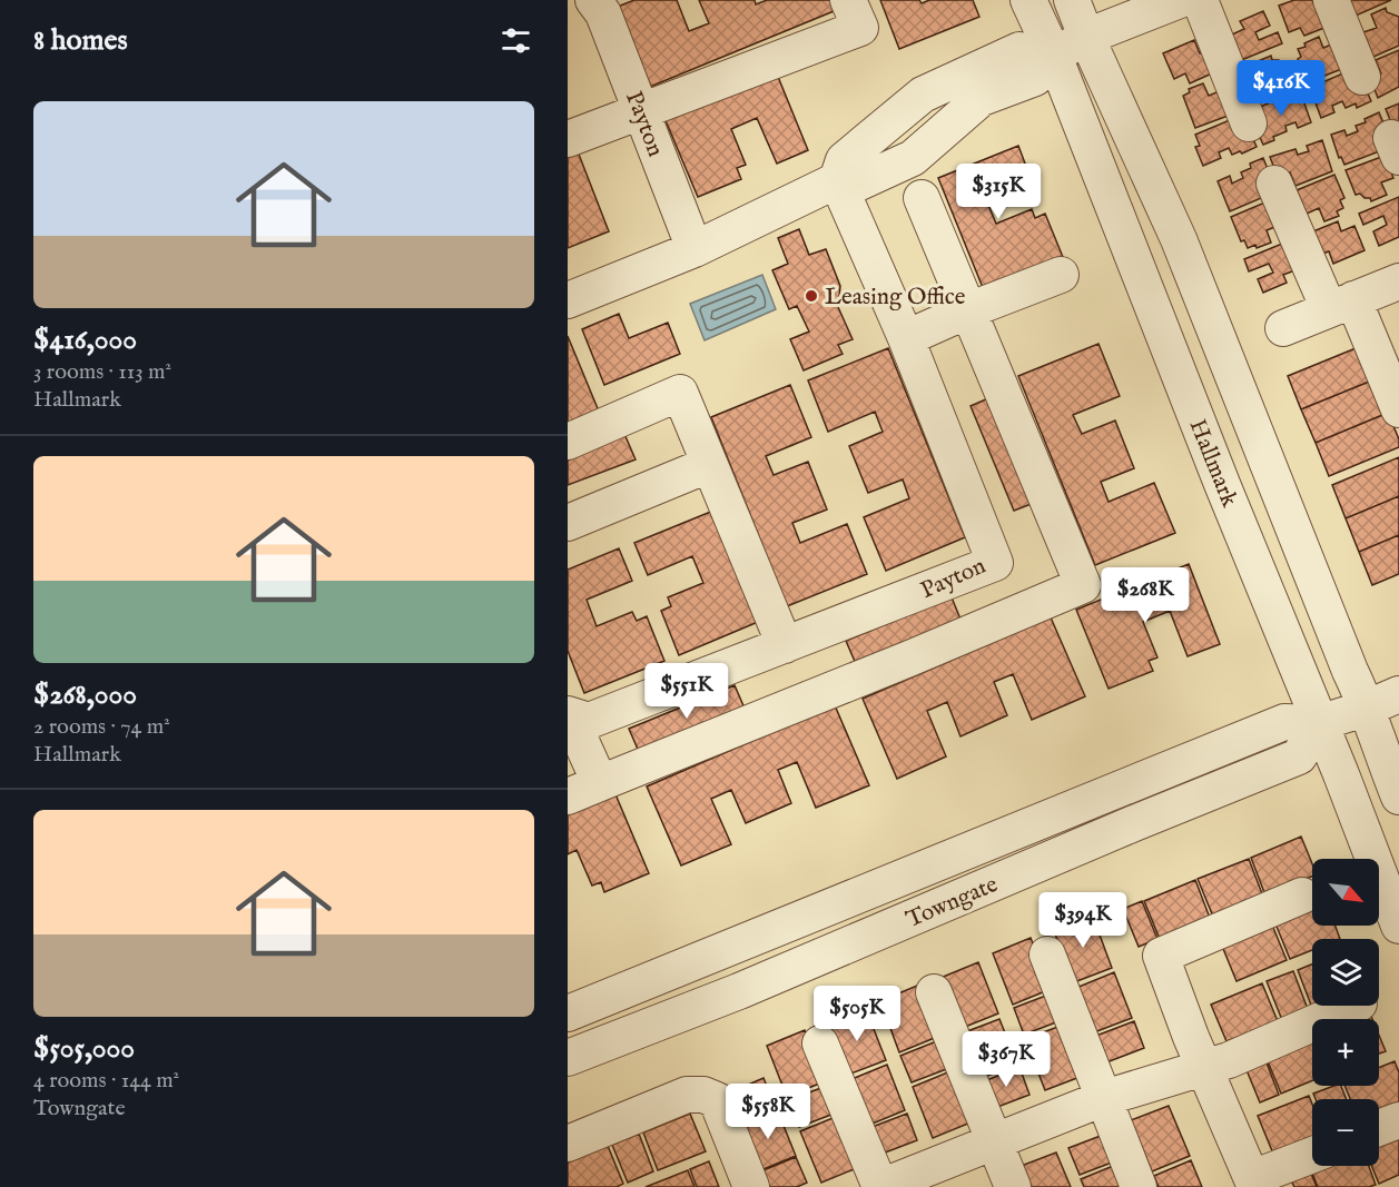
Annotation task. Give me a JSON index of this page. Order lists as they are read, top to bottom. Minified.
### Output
{"streets":{"street":["Payton","Hallmark","Towngate"]},"crossings":[["Hallmark","Towngate"]],"places":["Leasing Office"],"north":"bottom right","page":{"heading":"8 homes","price":["$416K","$315K","$268K","$551K","$394K","$505K","$367K","$558K"],"list":[{"name":"$416,000","note":"3 rooms · 113 m² · Hallmark"},{"name":"$268,000","note":"2 rooms · 74 m² · Hallmark"},{"name":"$505,000","note":"4 rooms · 144 m² · Towngate"}],"map_buttons":["+","−"]}}
